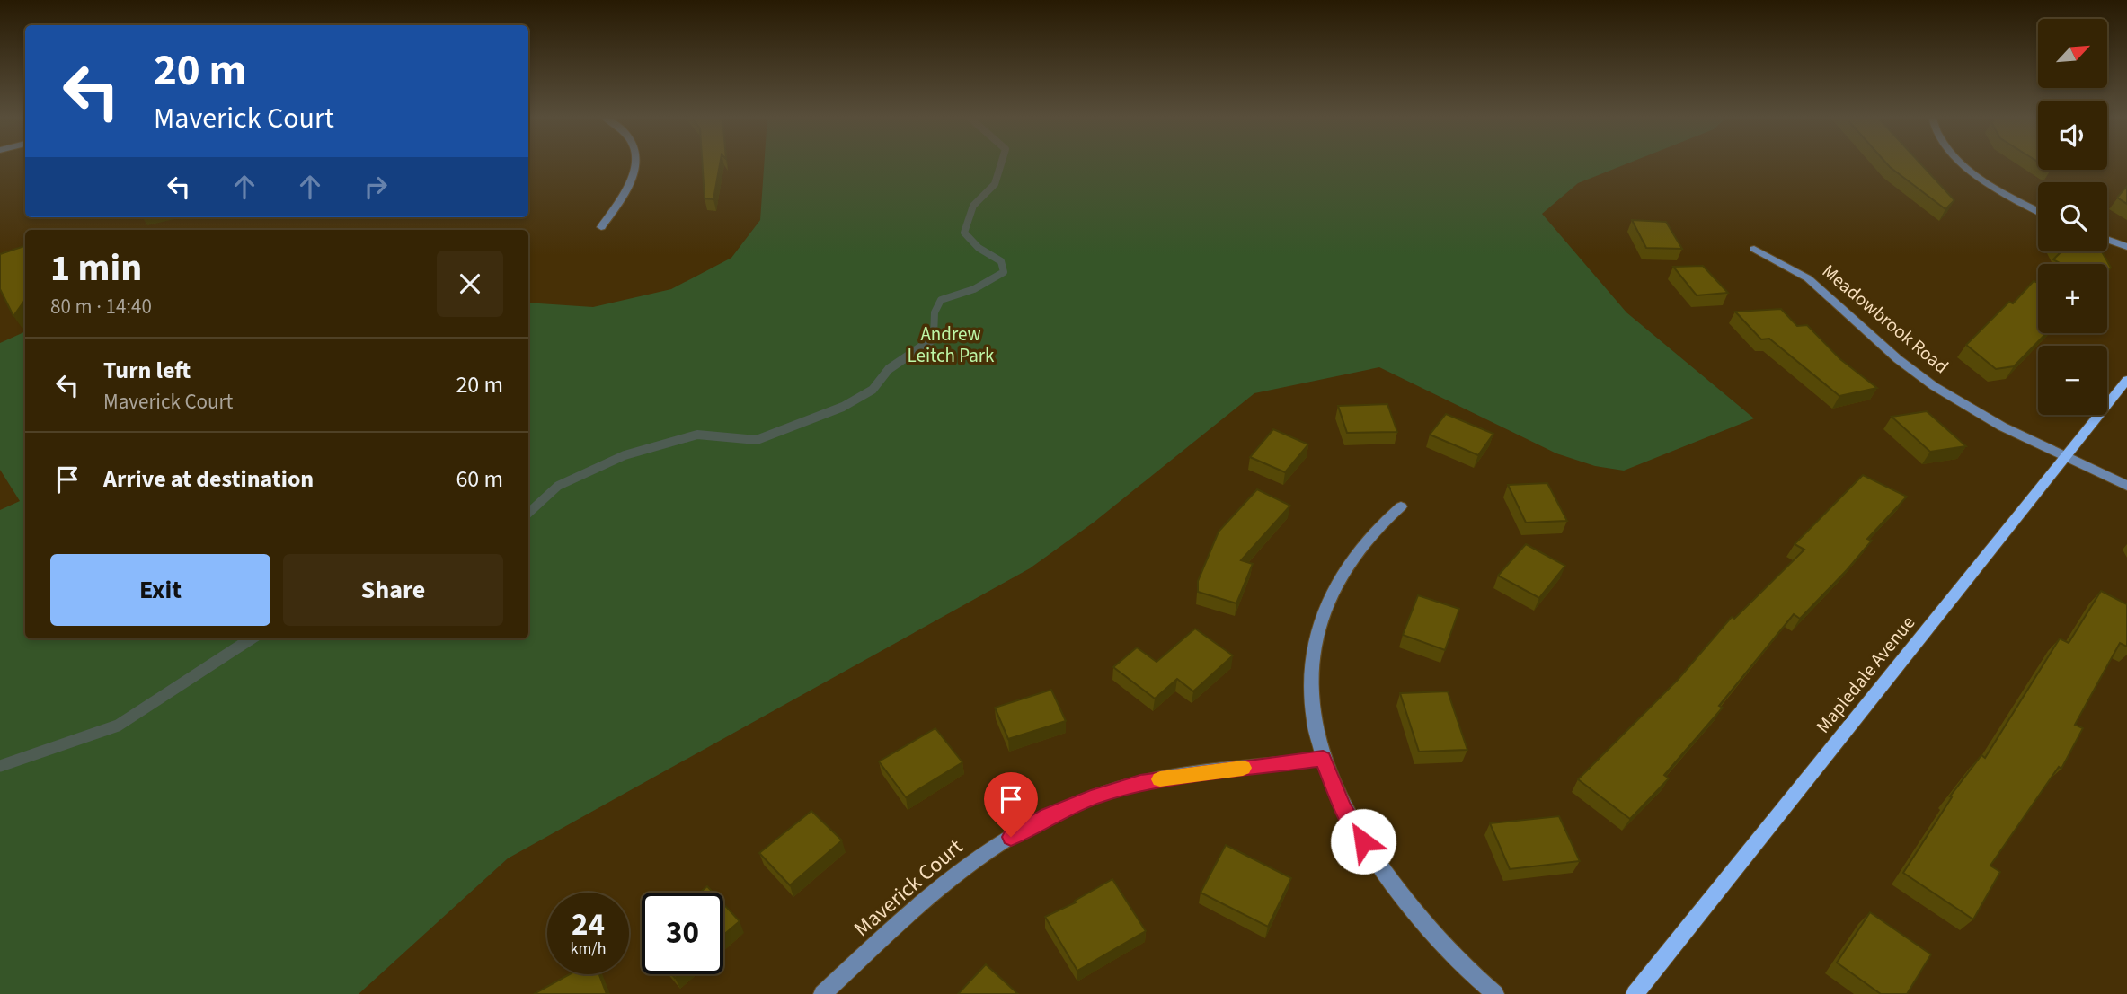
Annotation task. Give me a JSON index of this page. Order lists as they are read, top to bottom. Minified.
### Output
{"streets":{"street":["Meadowbrook Road","Mapledale Avenue","Maverick Court"]},"crossings":[["Meadowbrook Road","Mapledale Avenue"]],"parks":["Andrew Leitch Park"],"north":"top right","page":{"map_buttons":["+","−"],"turn":["20 m","Maverick Court"],"heading":["1 min","80 m · 14:40"],"list":[{"name":"Turn left","note":"Maverick Court","value":"20 m"},{"name":"Arrive at destination","value":"60 m"}],"buttons":["Exit","Share"],"speed":"24 km/h","limit":"30"}}
